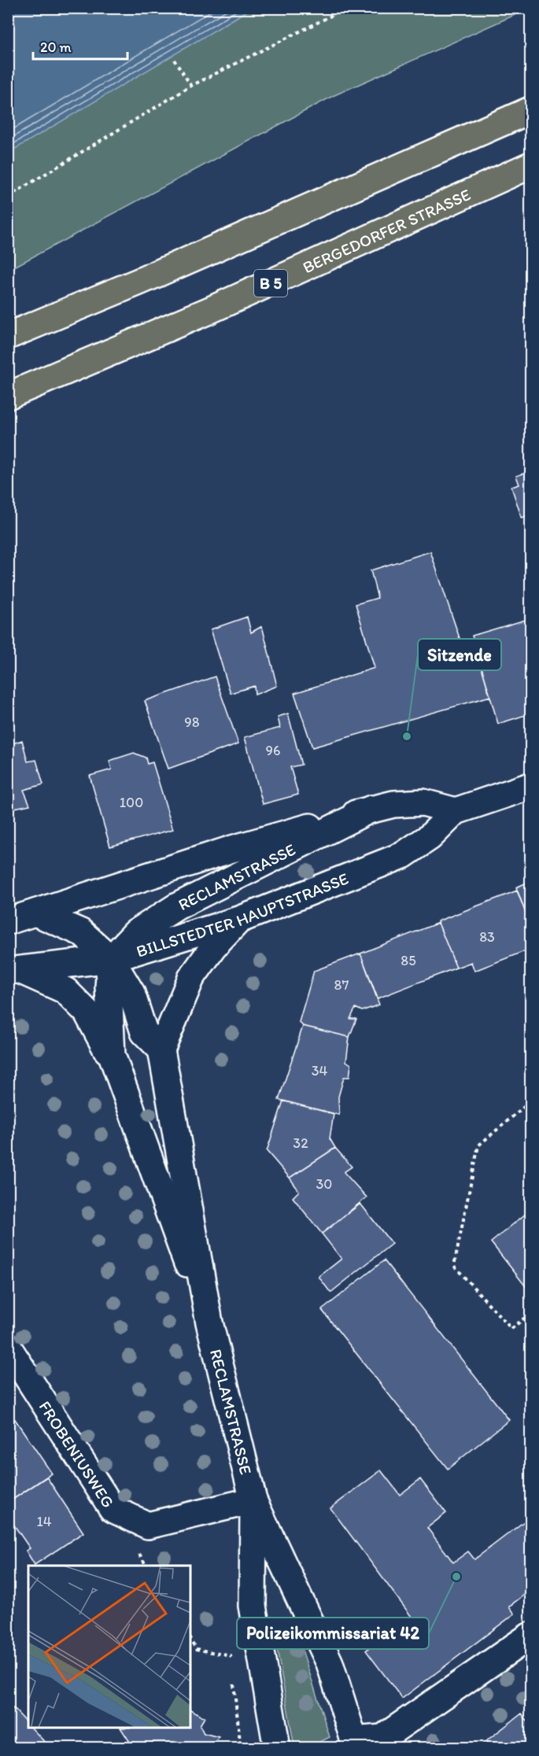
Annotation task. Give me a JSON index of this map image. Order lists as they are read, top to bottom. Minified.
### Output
{"streets":{"highway":["BERGEDORFER STRASSE","B 5"],"street":["RECLAMSTRASSE","BILLSTEDTER HAUPTSTRASSE","FROBENIUSWEG"]},"crossings":[["RECLAMSTRASSE","BILLSTEDTER HAUPTSTRASSE"],["RECLAMSTRASSE","FROBENIUSWEG"]],"places":["Sitzende","Polizeikommissariat 42"],"house_numbers":["98","96","100","83","85","87","34","32","30","14"],"scale_bar":"20 m"}
